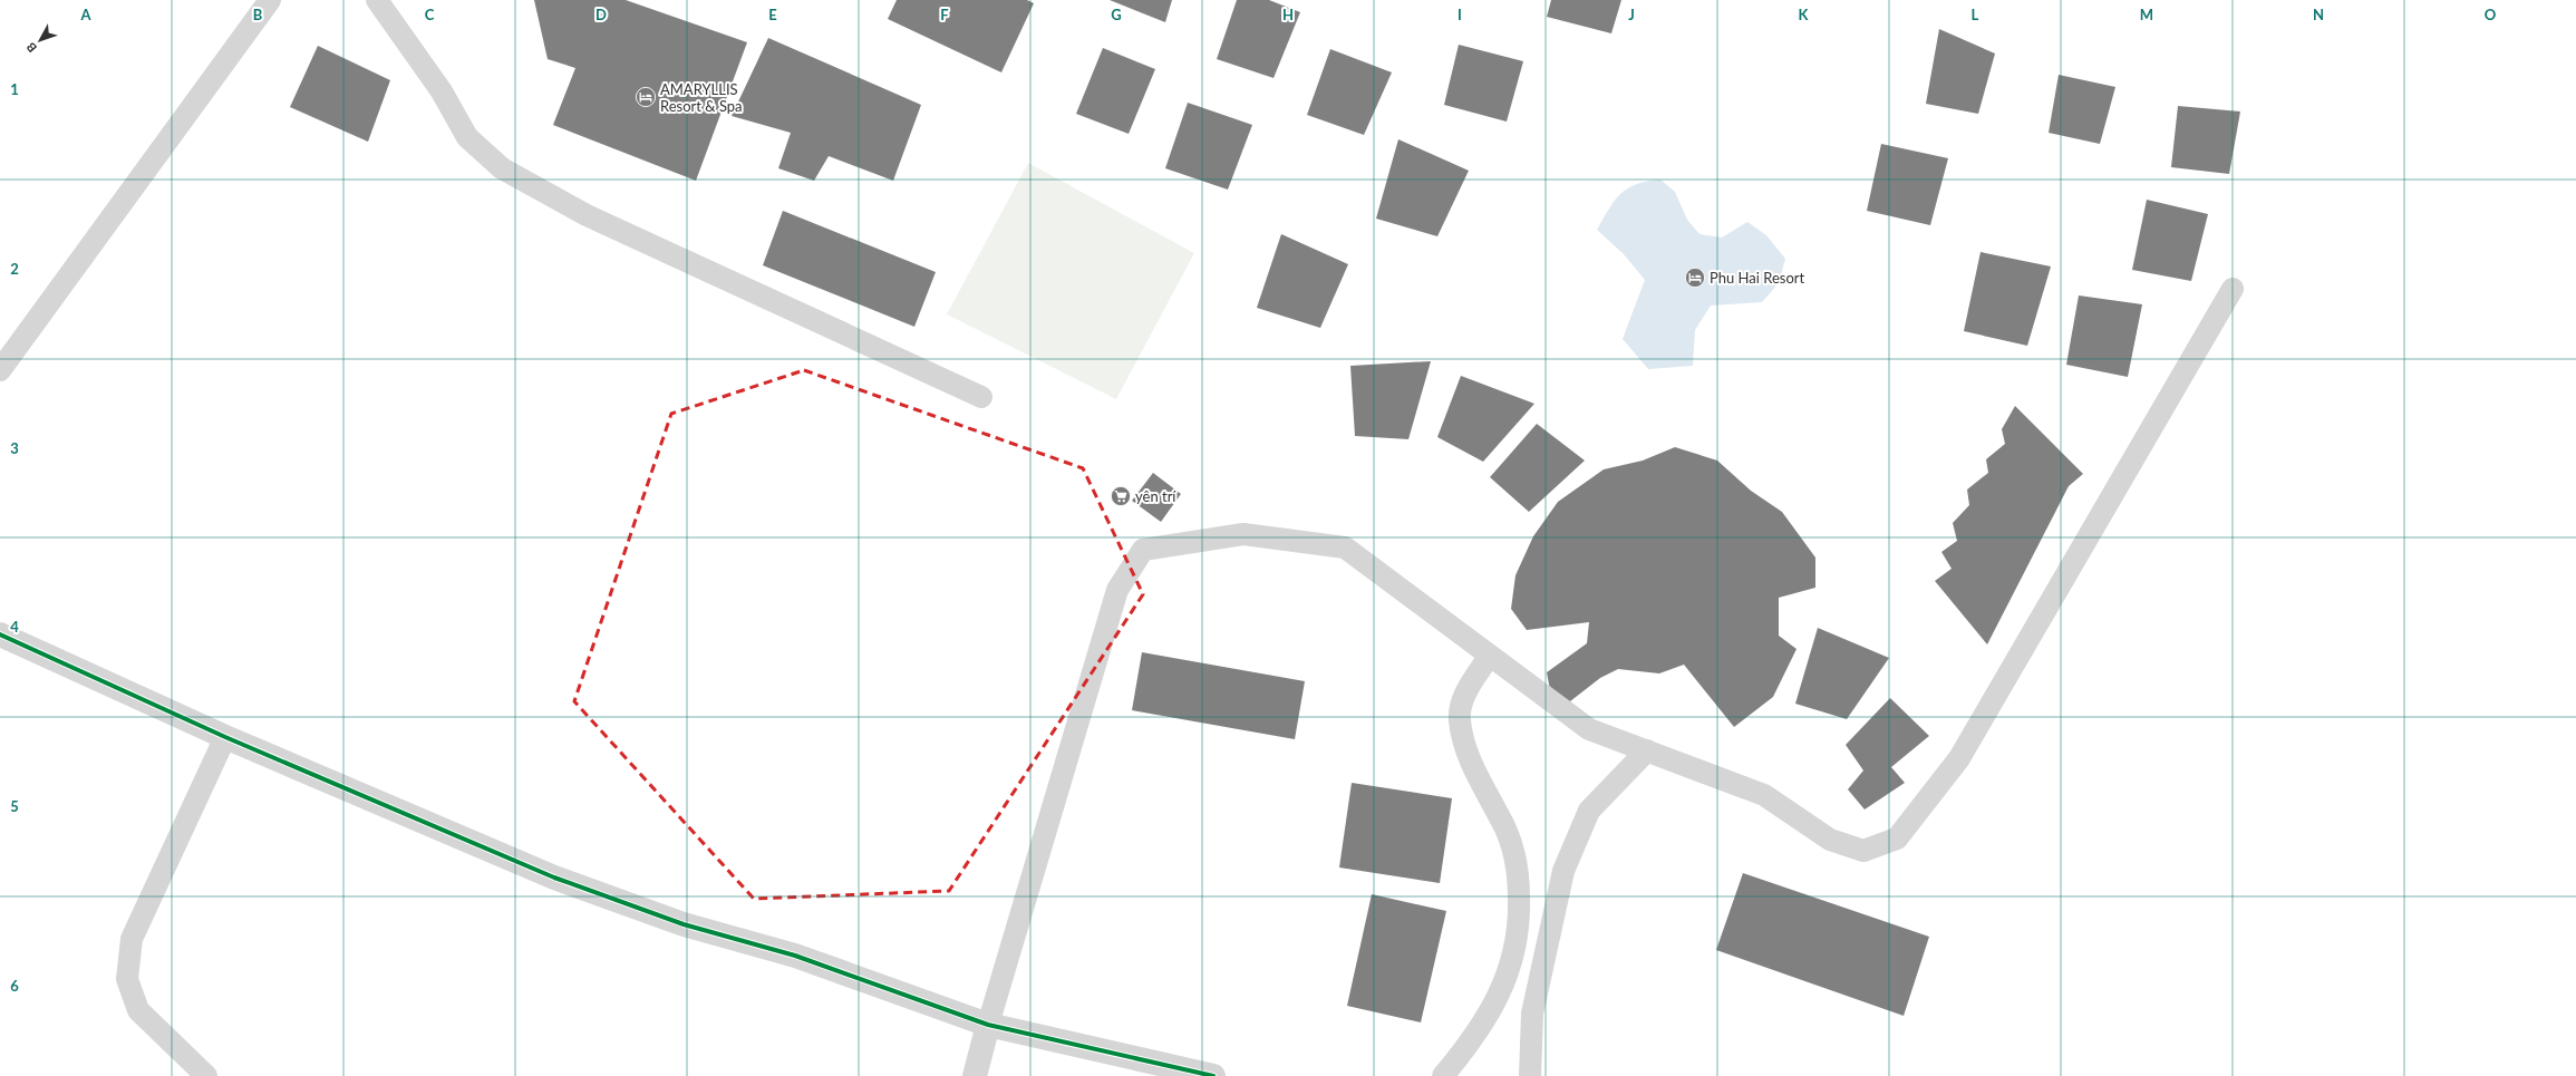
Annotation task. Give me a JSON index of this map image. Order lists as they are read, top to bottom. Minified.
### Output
{"places":{"hotel":["AMARYLLIS Resort & Spa","Phu Hai Resort"],"supermarket":["yên trí"]},"north":"bottom left","grid":{"columns":["A","B","C","D","E","F","G","H","I","J","K","L","M","N","O"],"rows":["1","2","3","4","5","6"]}}
